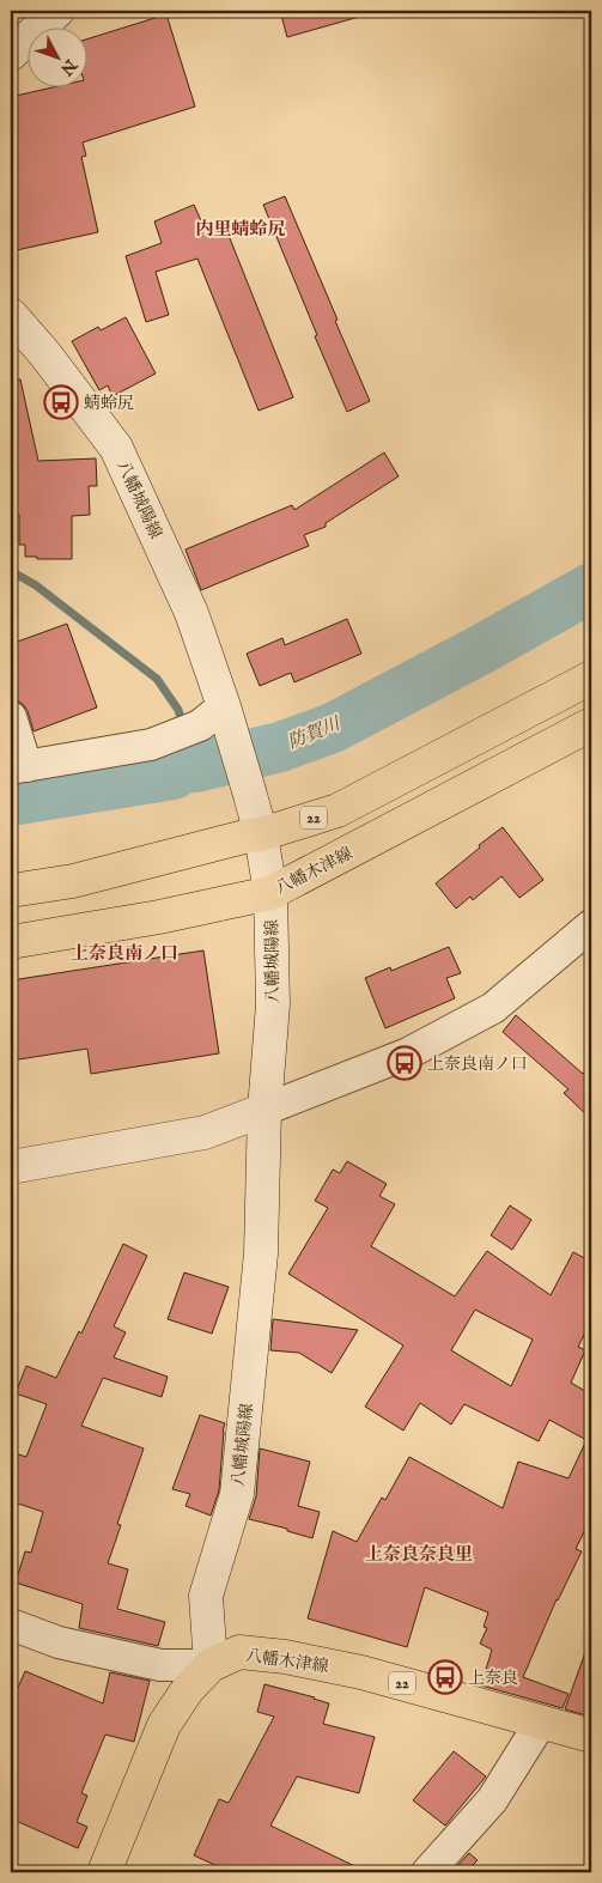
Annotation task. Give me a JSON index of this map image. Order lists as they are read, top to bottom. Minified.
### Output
{"streets":{"main road":["八幡城陽線","22","八幡木津線"]},"crossings":[["八幡城陽線","22"],["八幡城陽線","八幡木津線"]],"districts":["内里蜻蛉尻","上奈良南ノ口","上奈良奈良里"],"water":["防賀川"],"places":{"bus stop":["蜻蛉尻","上奈良南ノ口","上奈良"]},"north":"bottom right"}
